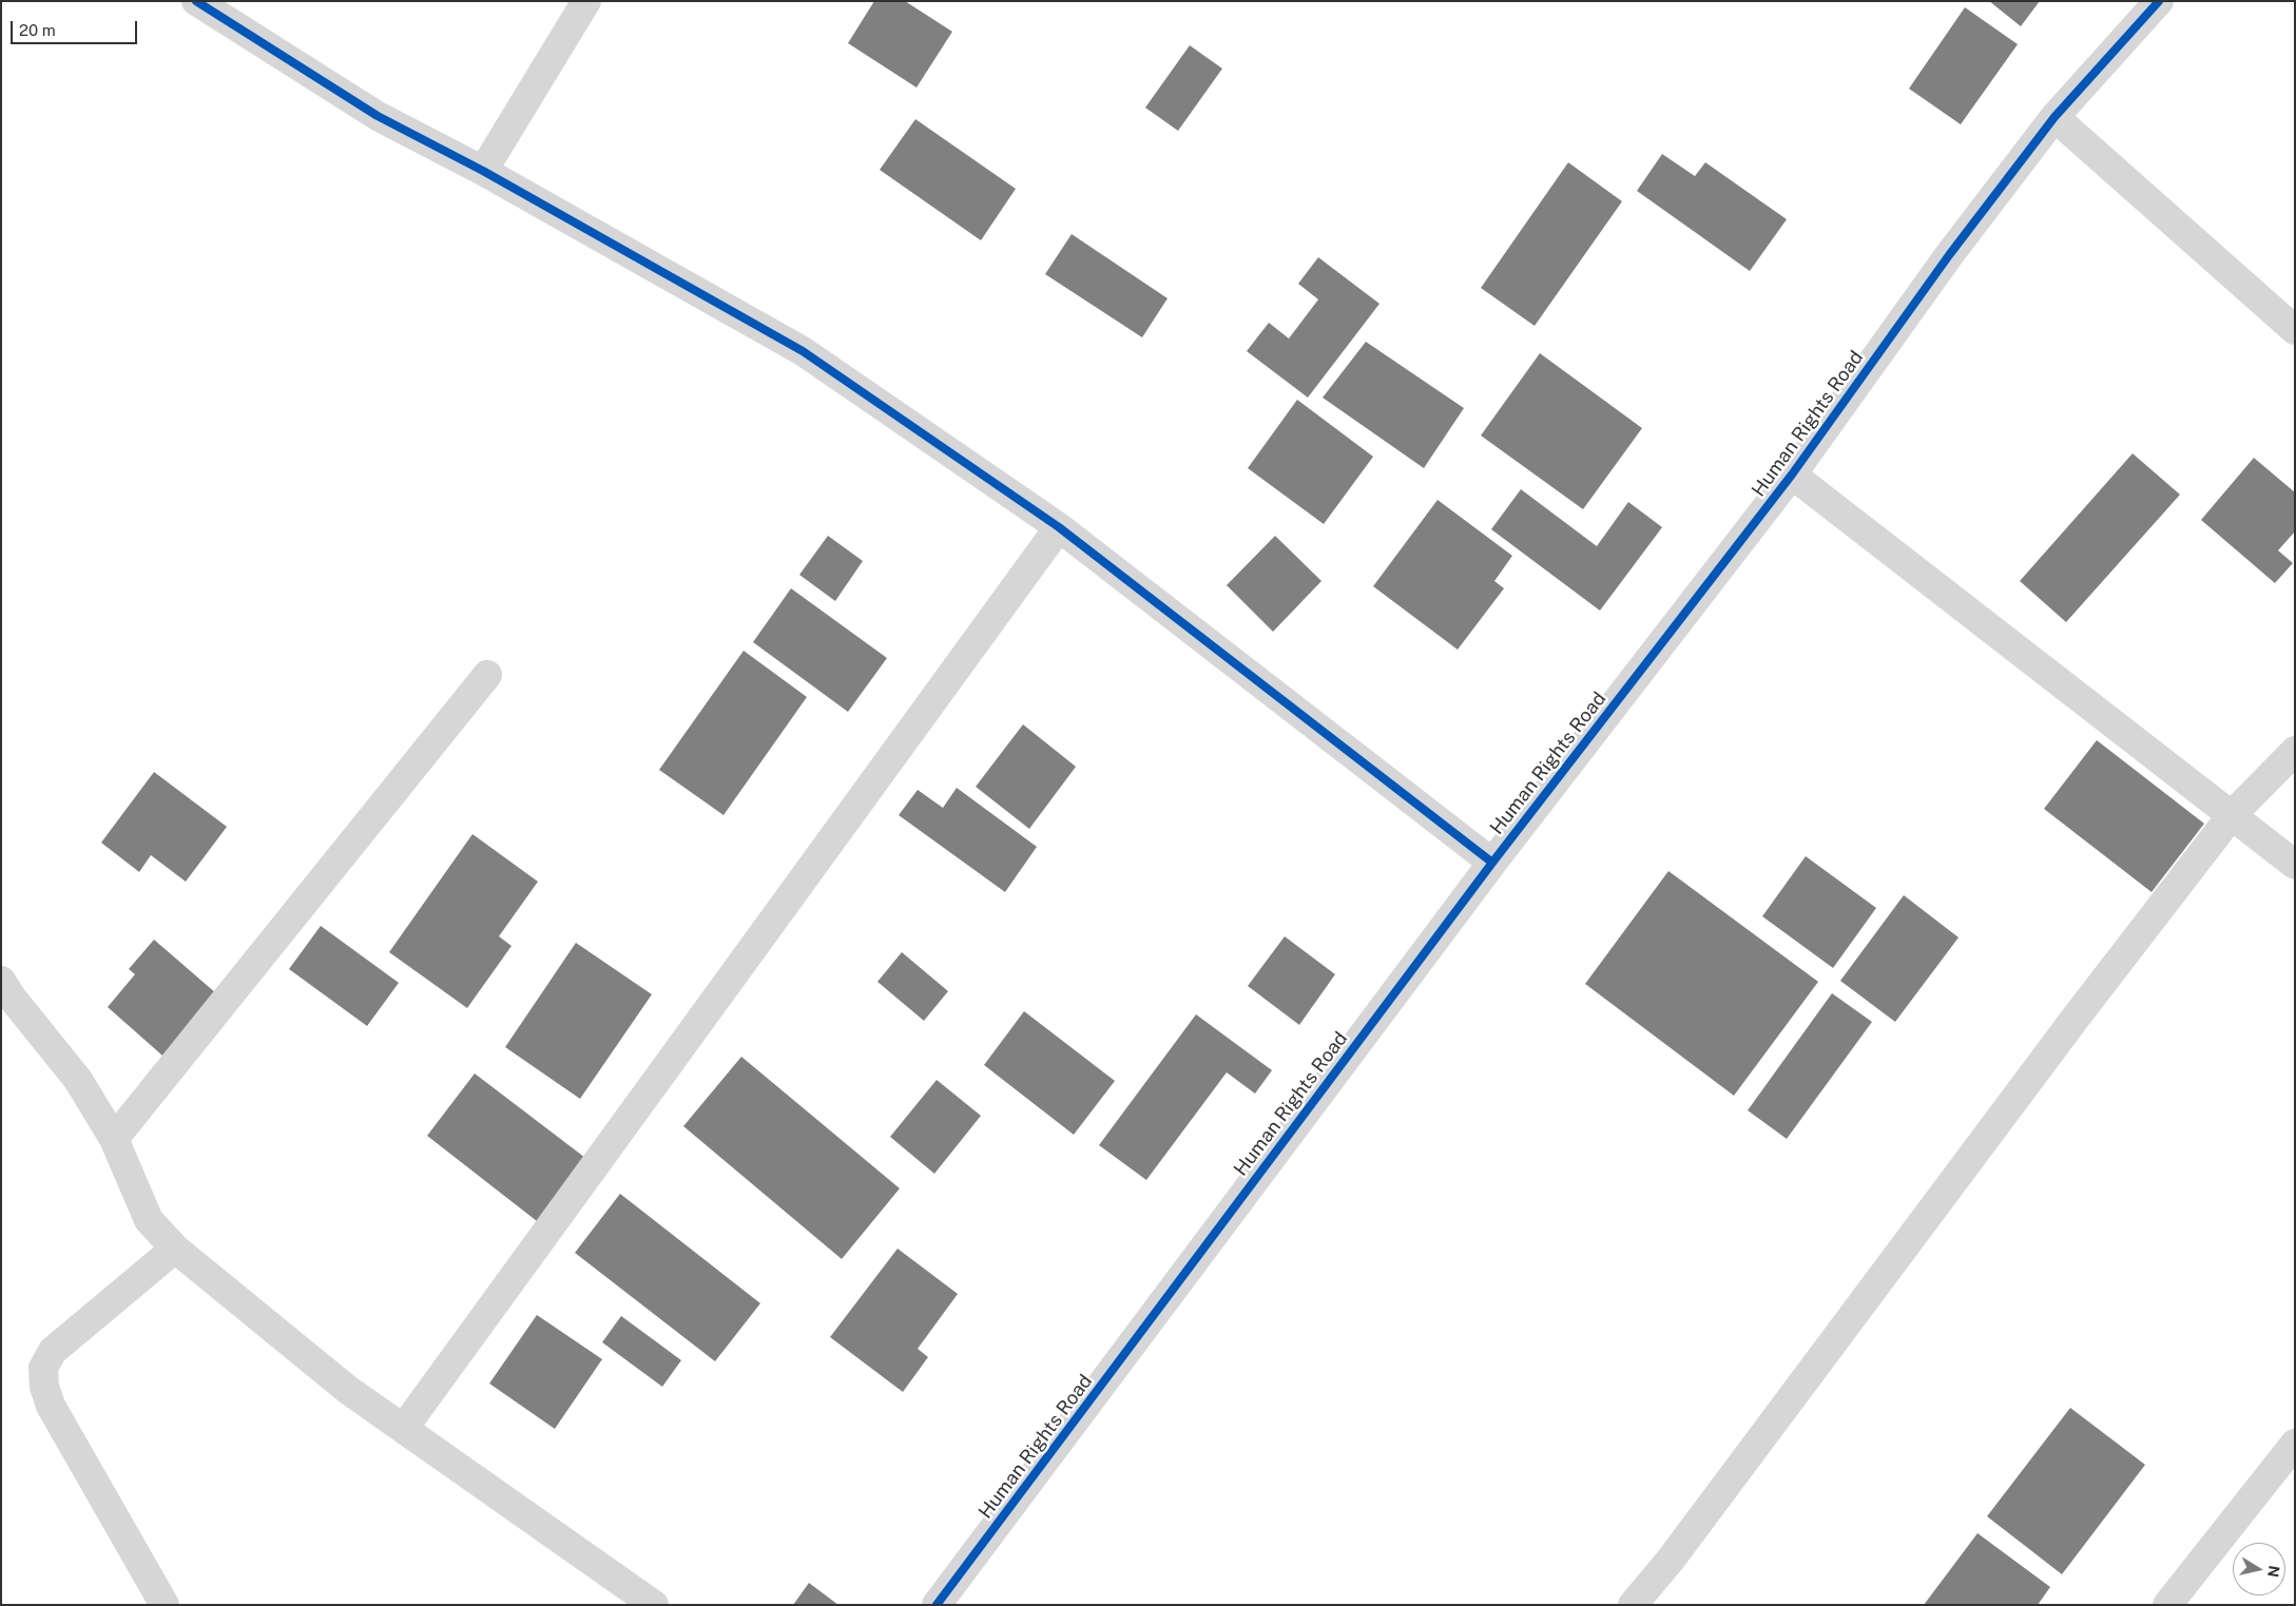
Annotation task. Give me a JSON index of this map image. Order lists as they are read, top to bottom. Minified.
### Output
{"streets":{"street":["Human Rights Road"]},"scale_bar":"20 m","north":"right"}
